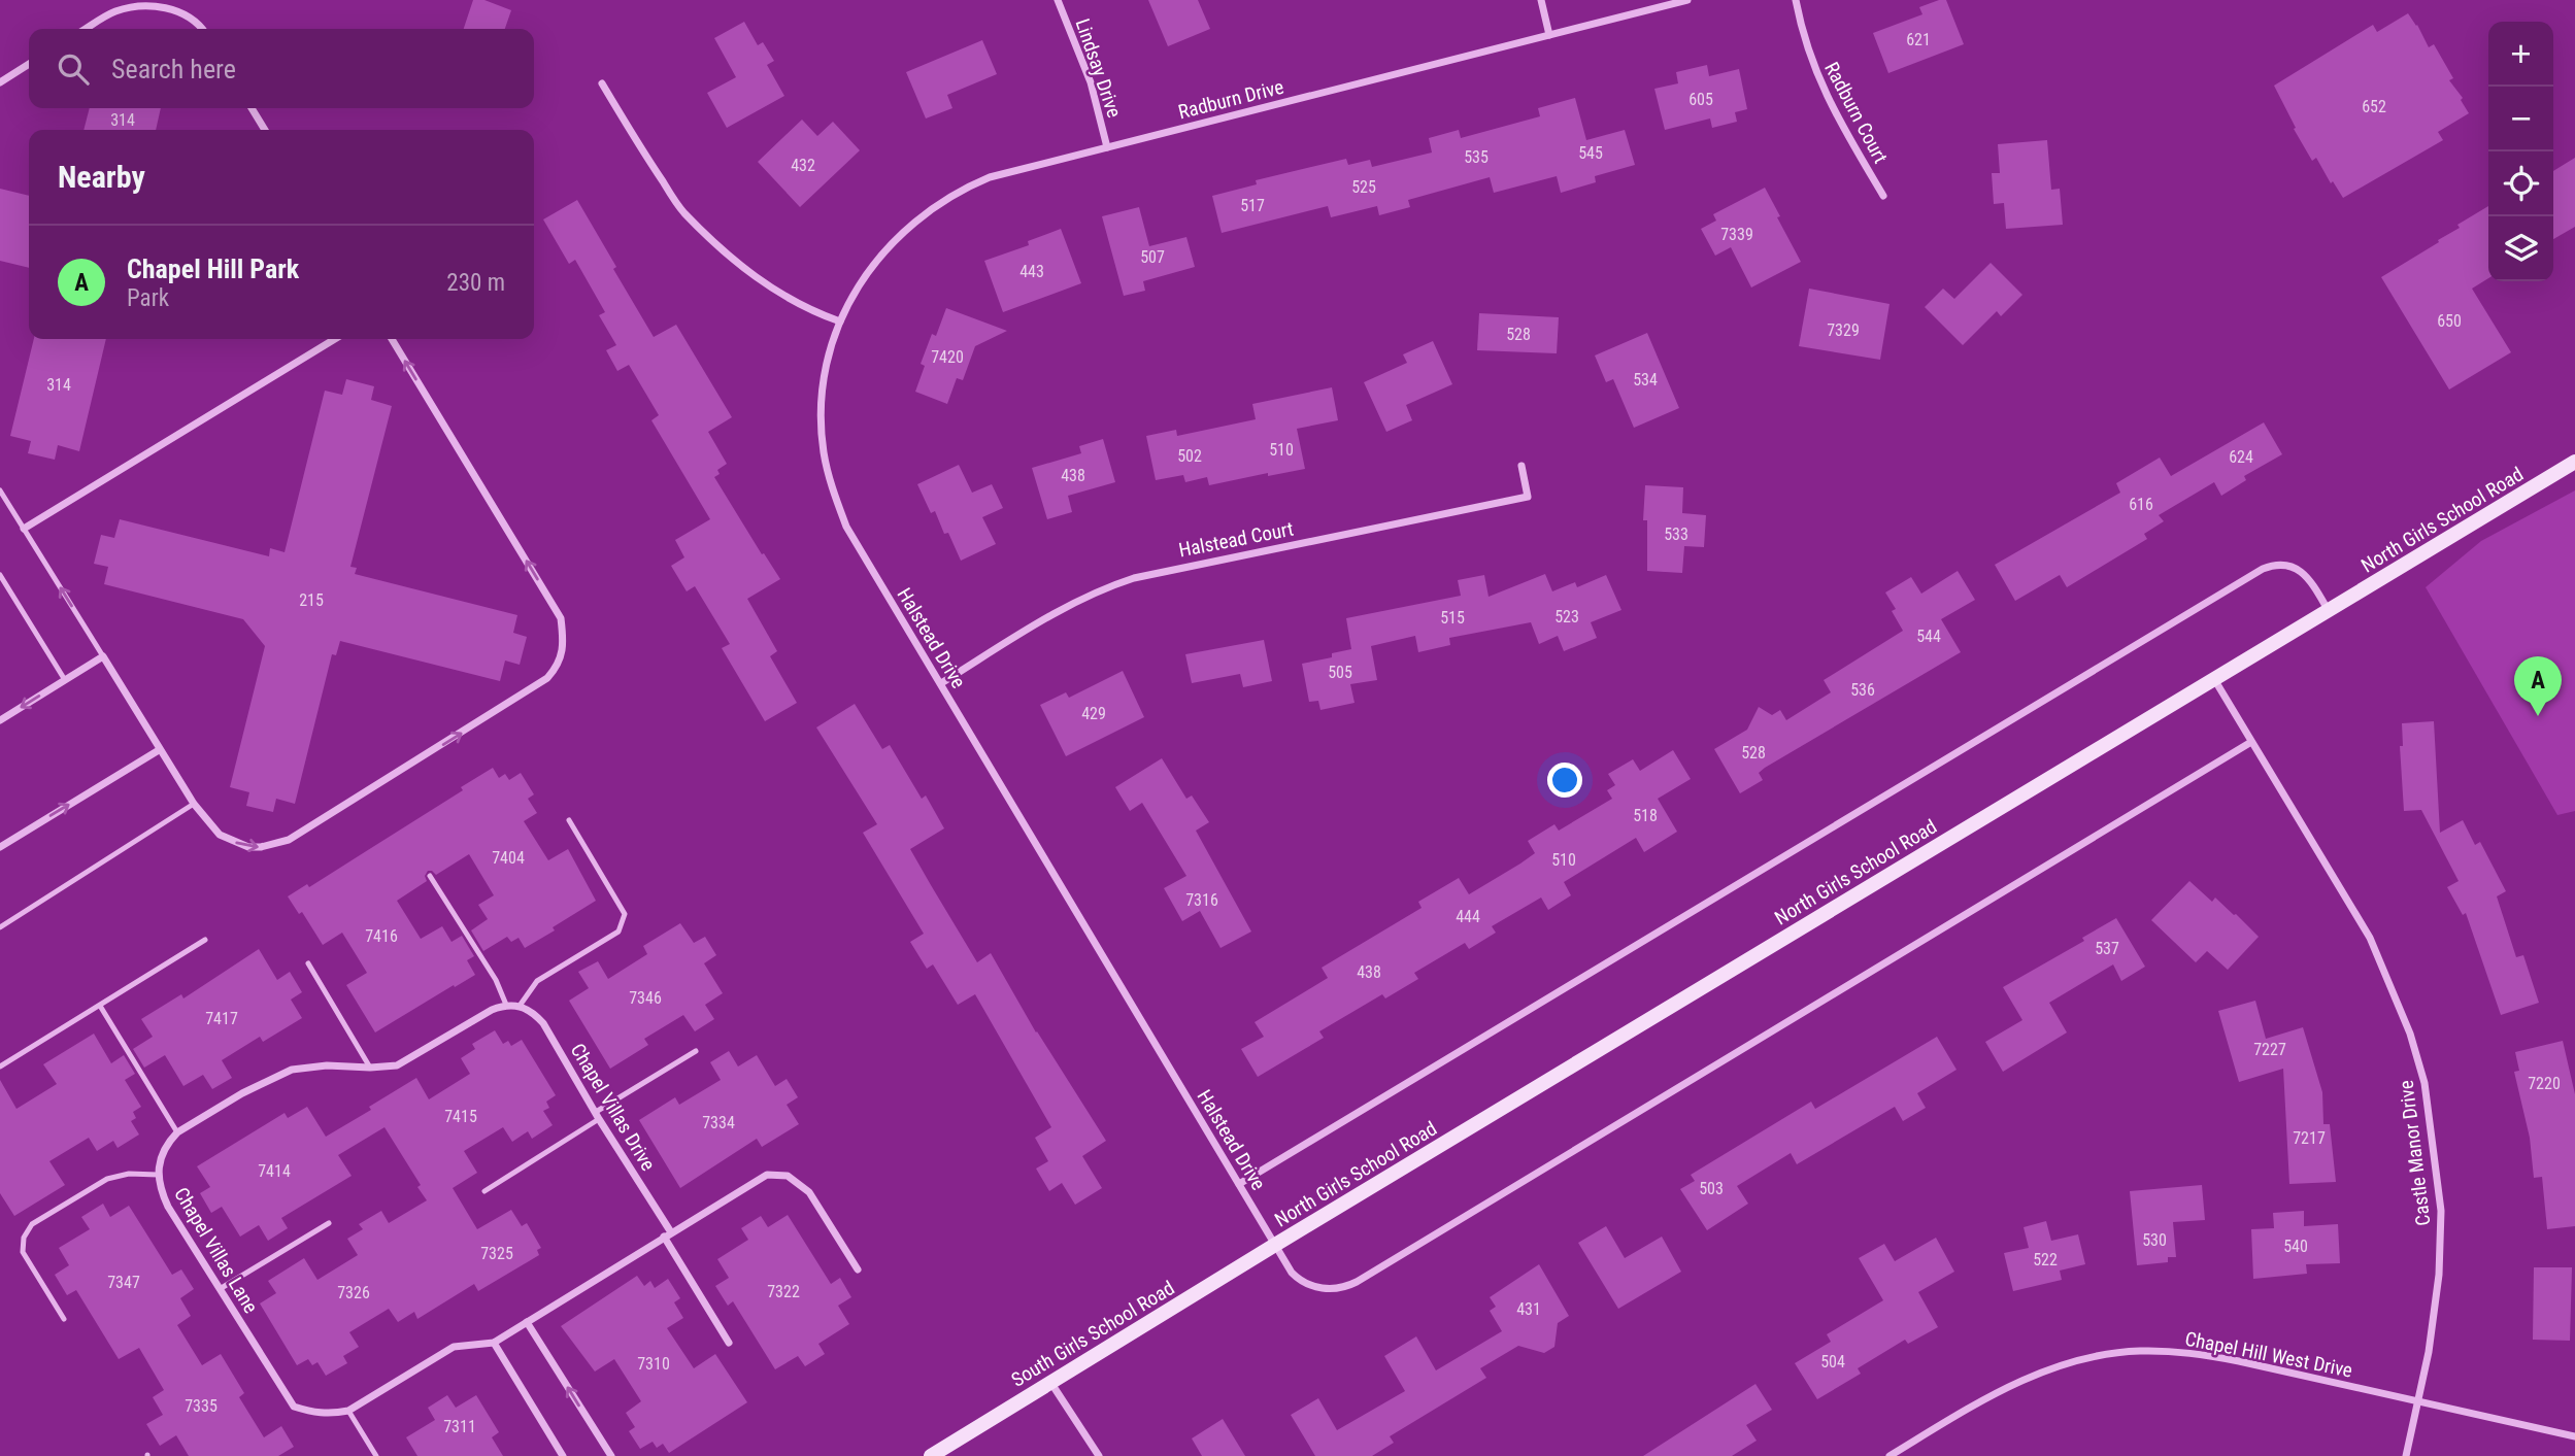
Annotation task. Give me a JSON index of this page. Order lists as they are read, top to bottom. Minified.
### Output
{"streets":{"main road":["North Girls School Road","South Girls School Road"],"street":["Lindsay Drive","Radburn Drive","Radburn Court","Halstead Court","Halstead Drive","Chapel Villas Drive","Castle Manor Drive","Chapel Villas Lane","Chapel Hill West Drive"]},"crossings":[["Lindsay Drive","Radburn Drive"],["Radburn Drive","Halstead Drive"],["North Girls School Road","Halstead Drive"],["North Girls School Road","Castle Manor Drive"],["North Girls School Road","South Girls School Road"],["Halstead Court","Halstead Drive"],["Halstead Drive","South Girls School Road"],["Castle Manor Drive","Chapel Hill West Drive"]],"house_numbers":["621","605","652","314","545","535","432","525","517","7339","507","443","650","7329","528","7420","534","314","510","502","624","438","616","533","215","523","515","544","505","536","429","528","518","7404","510","7316","444","7416","537","438","7346","7417","7227","7220","7415","7334","7217","7414","503","530","540","7325","522","7347","7322","7326","431","504","7310","7335","7311"],"page":{"map_buttons":["+","−"],"search":"Search here","heading":"Nearby","list":[{"mark":"A","name":"Chapel Hill Park","note":"Park","value":"230 m"}],"pins":"A"}}
